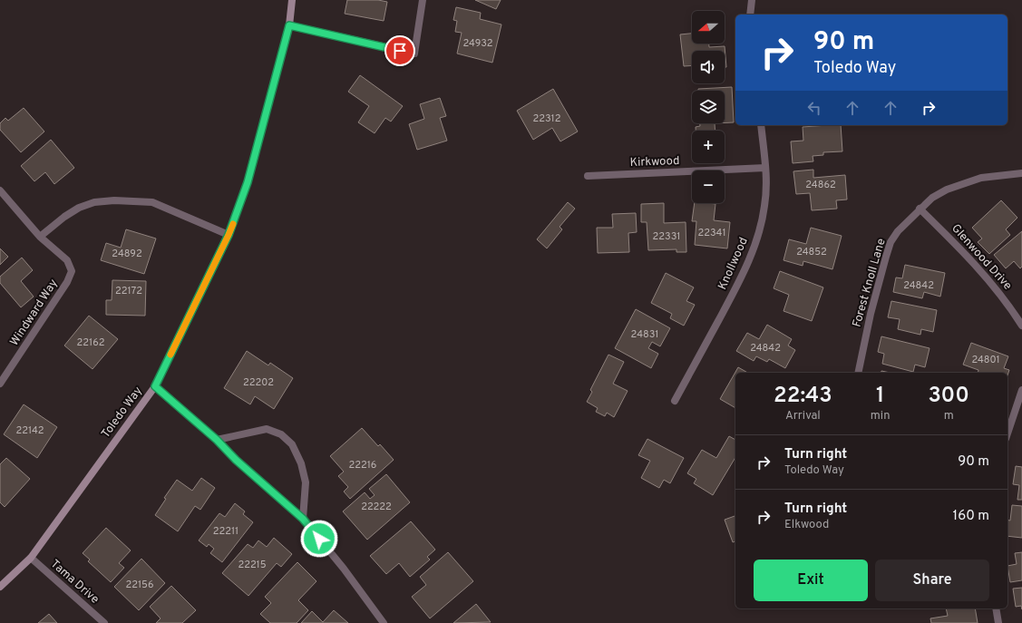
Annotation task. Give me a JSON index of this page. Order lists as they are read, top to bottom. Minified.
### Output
{"streets":{"main road":["Toledo Way"],"street":["Kirkwood","Glenwood Drive","Knollwood","Forest Knoll Lane","Windward Way","Tama Drive"]},"crossings":[["Kirkwood","Knollwood"],["Glenwood Drive","Forest Knoll Lane"],["Toledo Way","Tama Drive"]],"house_numbers":["24932","22312","24862","22341","22331","24852","24892","24842","22172","24831","22162","24842","24801","22202","22142","22216","22222","22211","22215","22156"],"north":"left","page":{"map_buttons":["+","−"],"turn":["90 m","Toledo Way"],"eta":["22:43","Arrival","1","min","300","m"],"list":[{"name":"Turn right","note":"Toledo Way","value":"90 m"},{"name":"Turn right","note":"Elkwood","value":"160 m"}],"buttons":["Exit","Share"]}}
